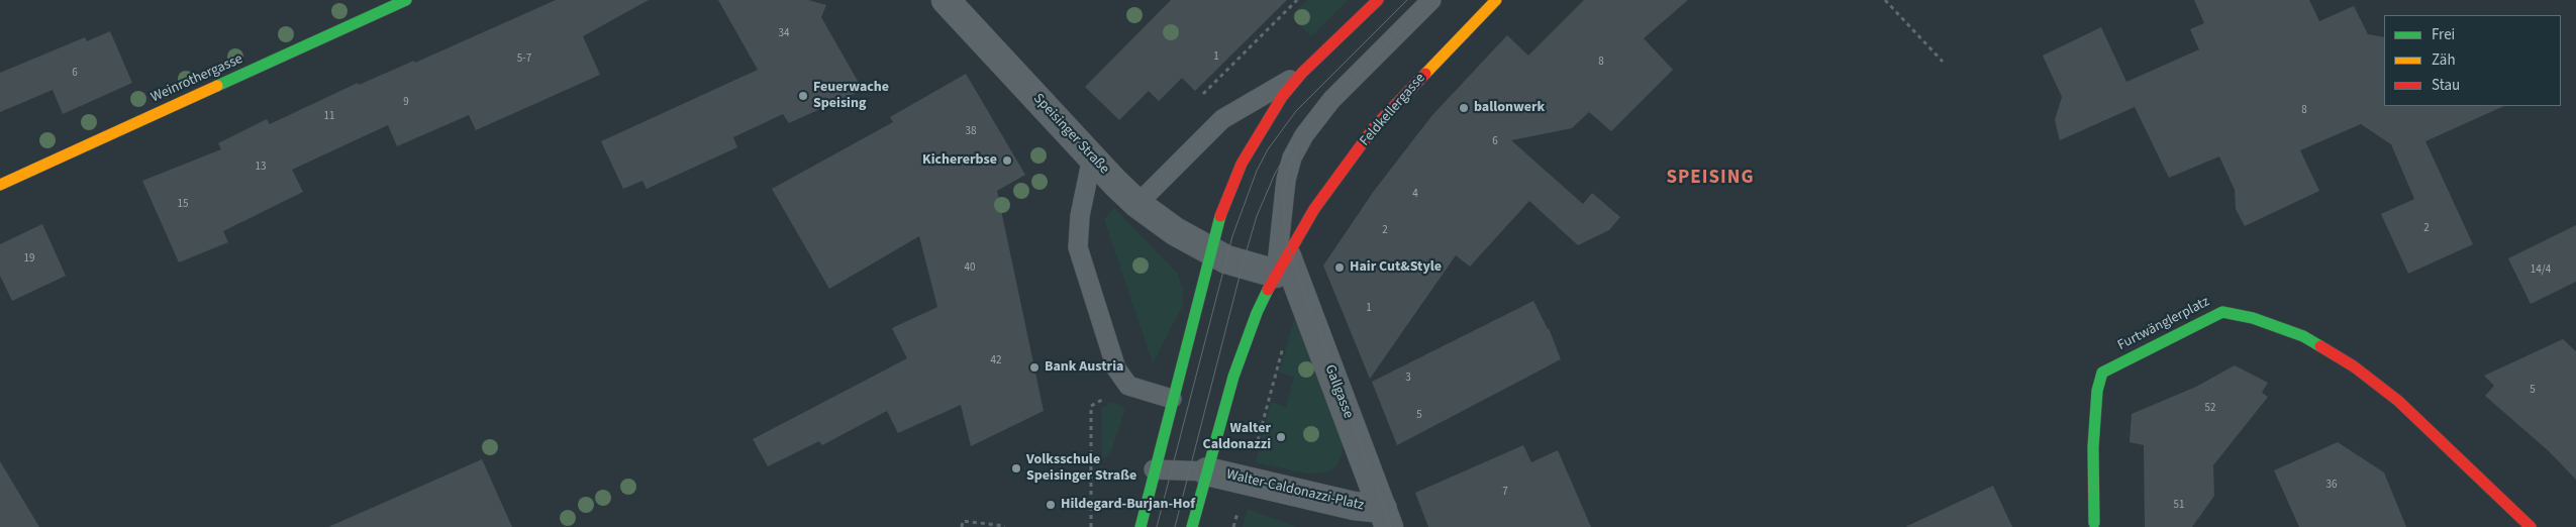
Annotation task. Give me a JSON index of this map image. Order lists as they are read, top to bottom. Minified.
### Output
{"streets":{"main road":["Weinrothergasse","Feldkellergasse","Furtwänglerplatz"],"street":["Speisinger Straße","Gallgasse","Walter-Caldonazzi-Platz"]},"crossings":[["Feldkellergasse","Speisinger Straße"],["Feldkellergasse","Gallgasse"],["Speisinger Straße","Gallgasse"],["Gallgasse","Walter-Caldonazzi-Platz"]],"districts":["SPEISING"],"places":["Feuerwache Speising","ballonwerk","Kichererbse","Hair Cut&Style","Bank Austria","Walter Caldonazzi","Volksschule Speisinger Straße","Hildegard-Burjan-Hof"],"house_numbers":["34","1","5-7","8","6","9","8","11","38","6","13","4","15","2","2","19","40","14/4","1","42","3","5","52","5","36","7","51"],"legend":["Frei","Zäh","Stau"]}
